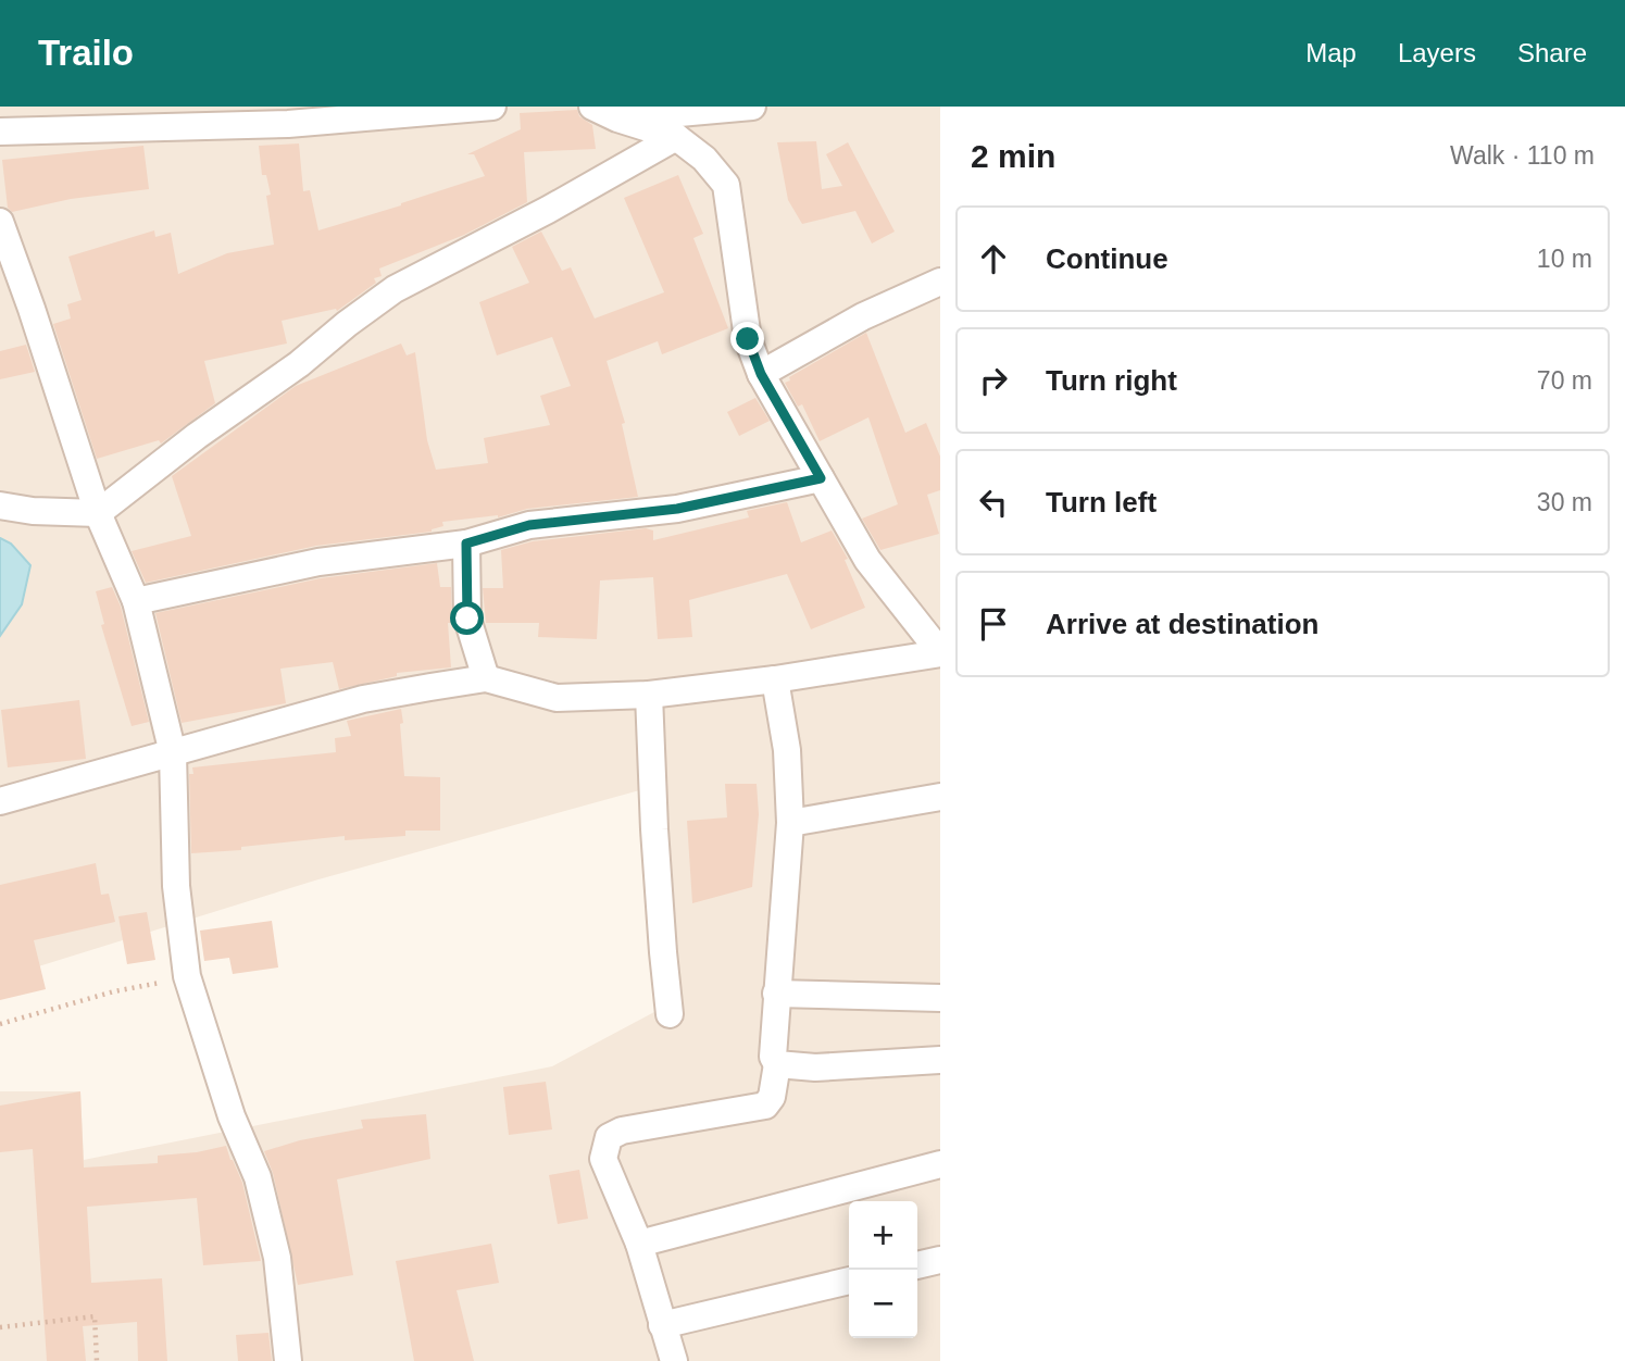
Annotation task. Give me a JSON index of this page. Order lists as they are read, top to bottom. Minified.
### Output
{"page":{"header":"Trailo","nav":["Map","Layers","Share"],"heading":["2 min","Walk · 110 m"],"list":[["Continue","10 m"],["Turn right","70 m"],["Turn left","30 m"],"Arrive at destination"],"map_buttons":["+","−"]}}
